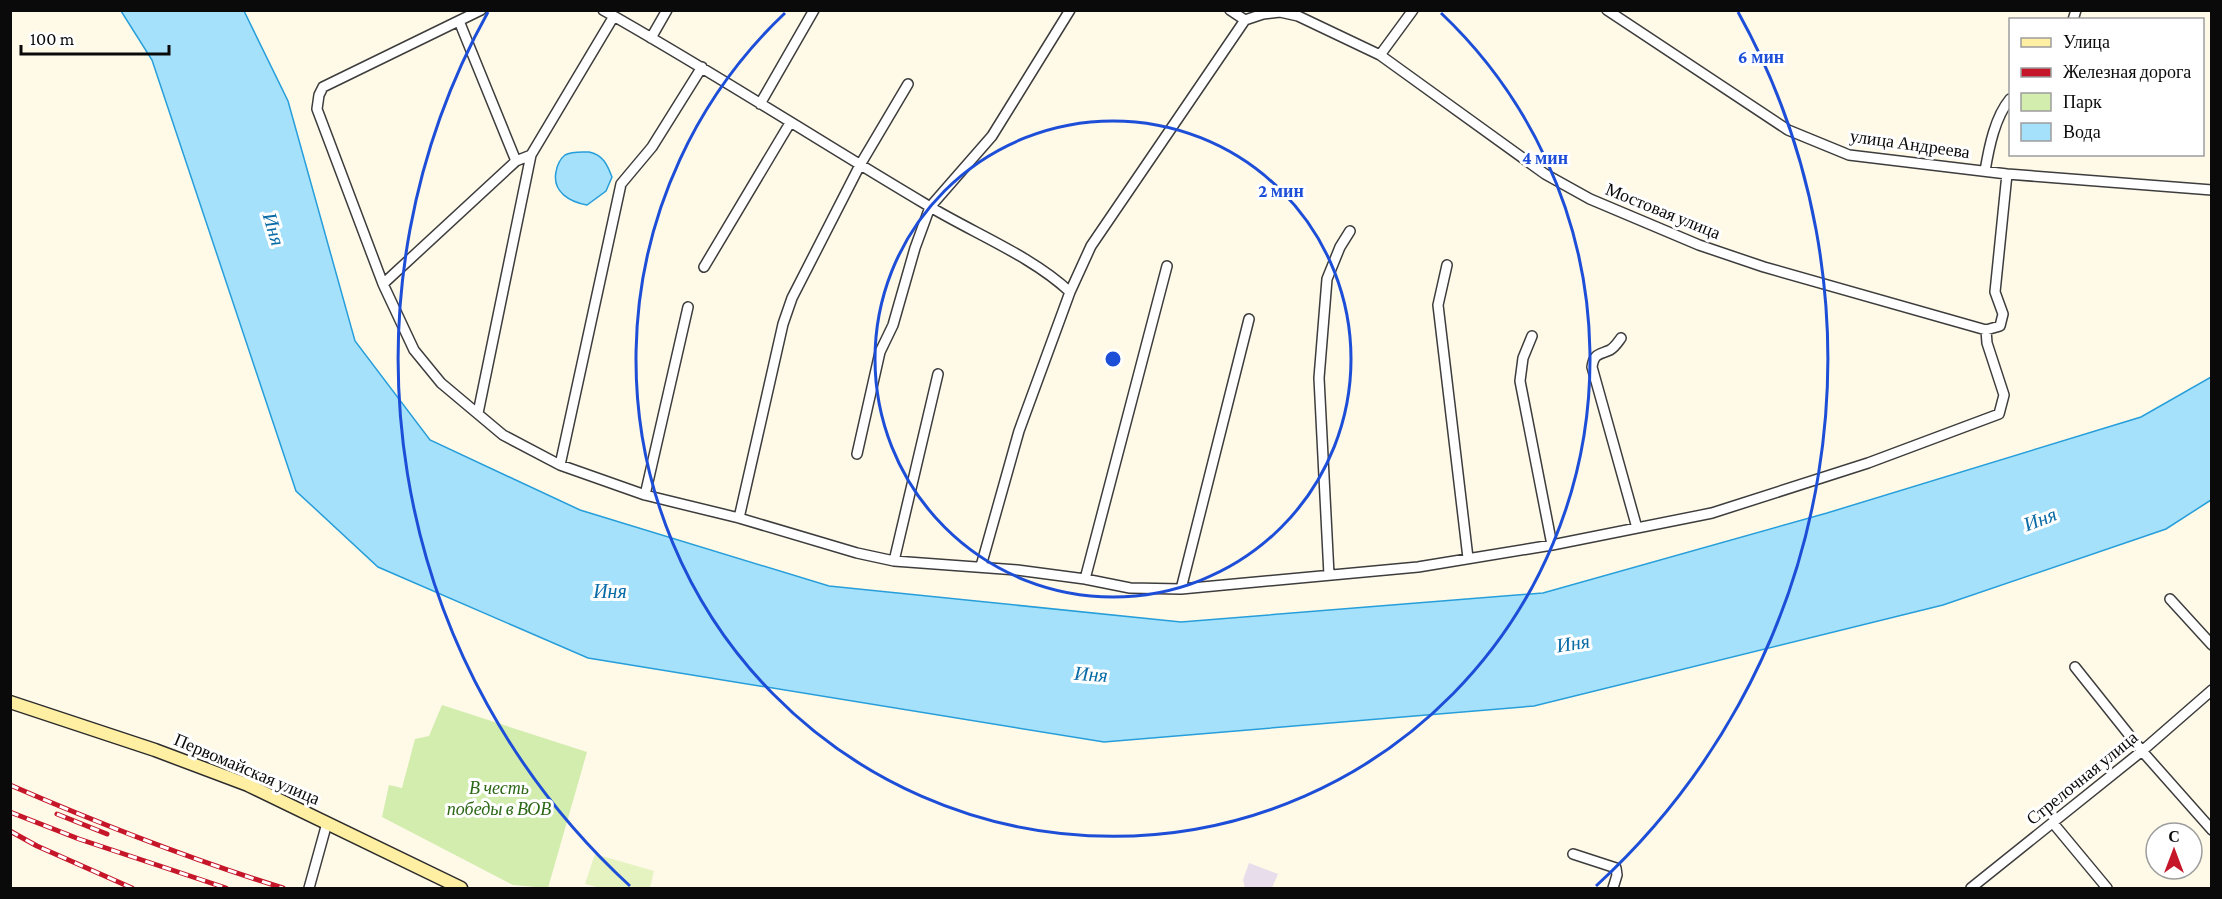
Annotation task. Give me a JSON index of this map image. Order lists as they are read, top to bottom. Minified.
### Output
{"streets":{"main road":["Первомайская улица"],"street":["улица Андреева","Мостовая улица","Стрелочная улица"]},"water":["Иня"],"parks":["В честь победы в ВОВ"],"legend":["Улица","Железная дорога","Парк","Вода"],"scale_bar":"100 m","north":"top","rings":["6 мин","4 мин","2 мин"]}
